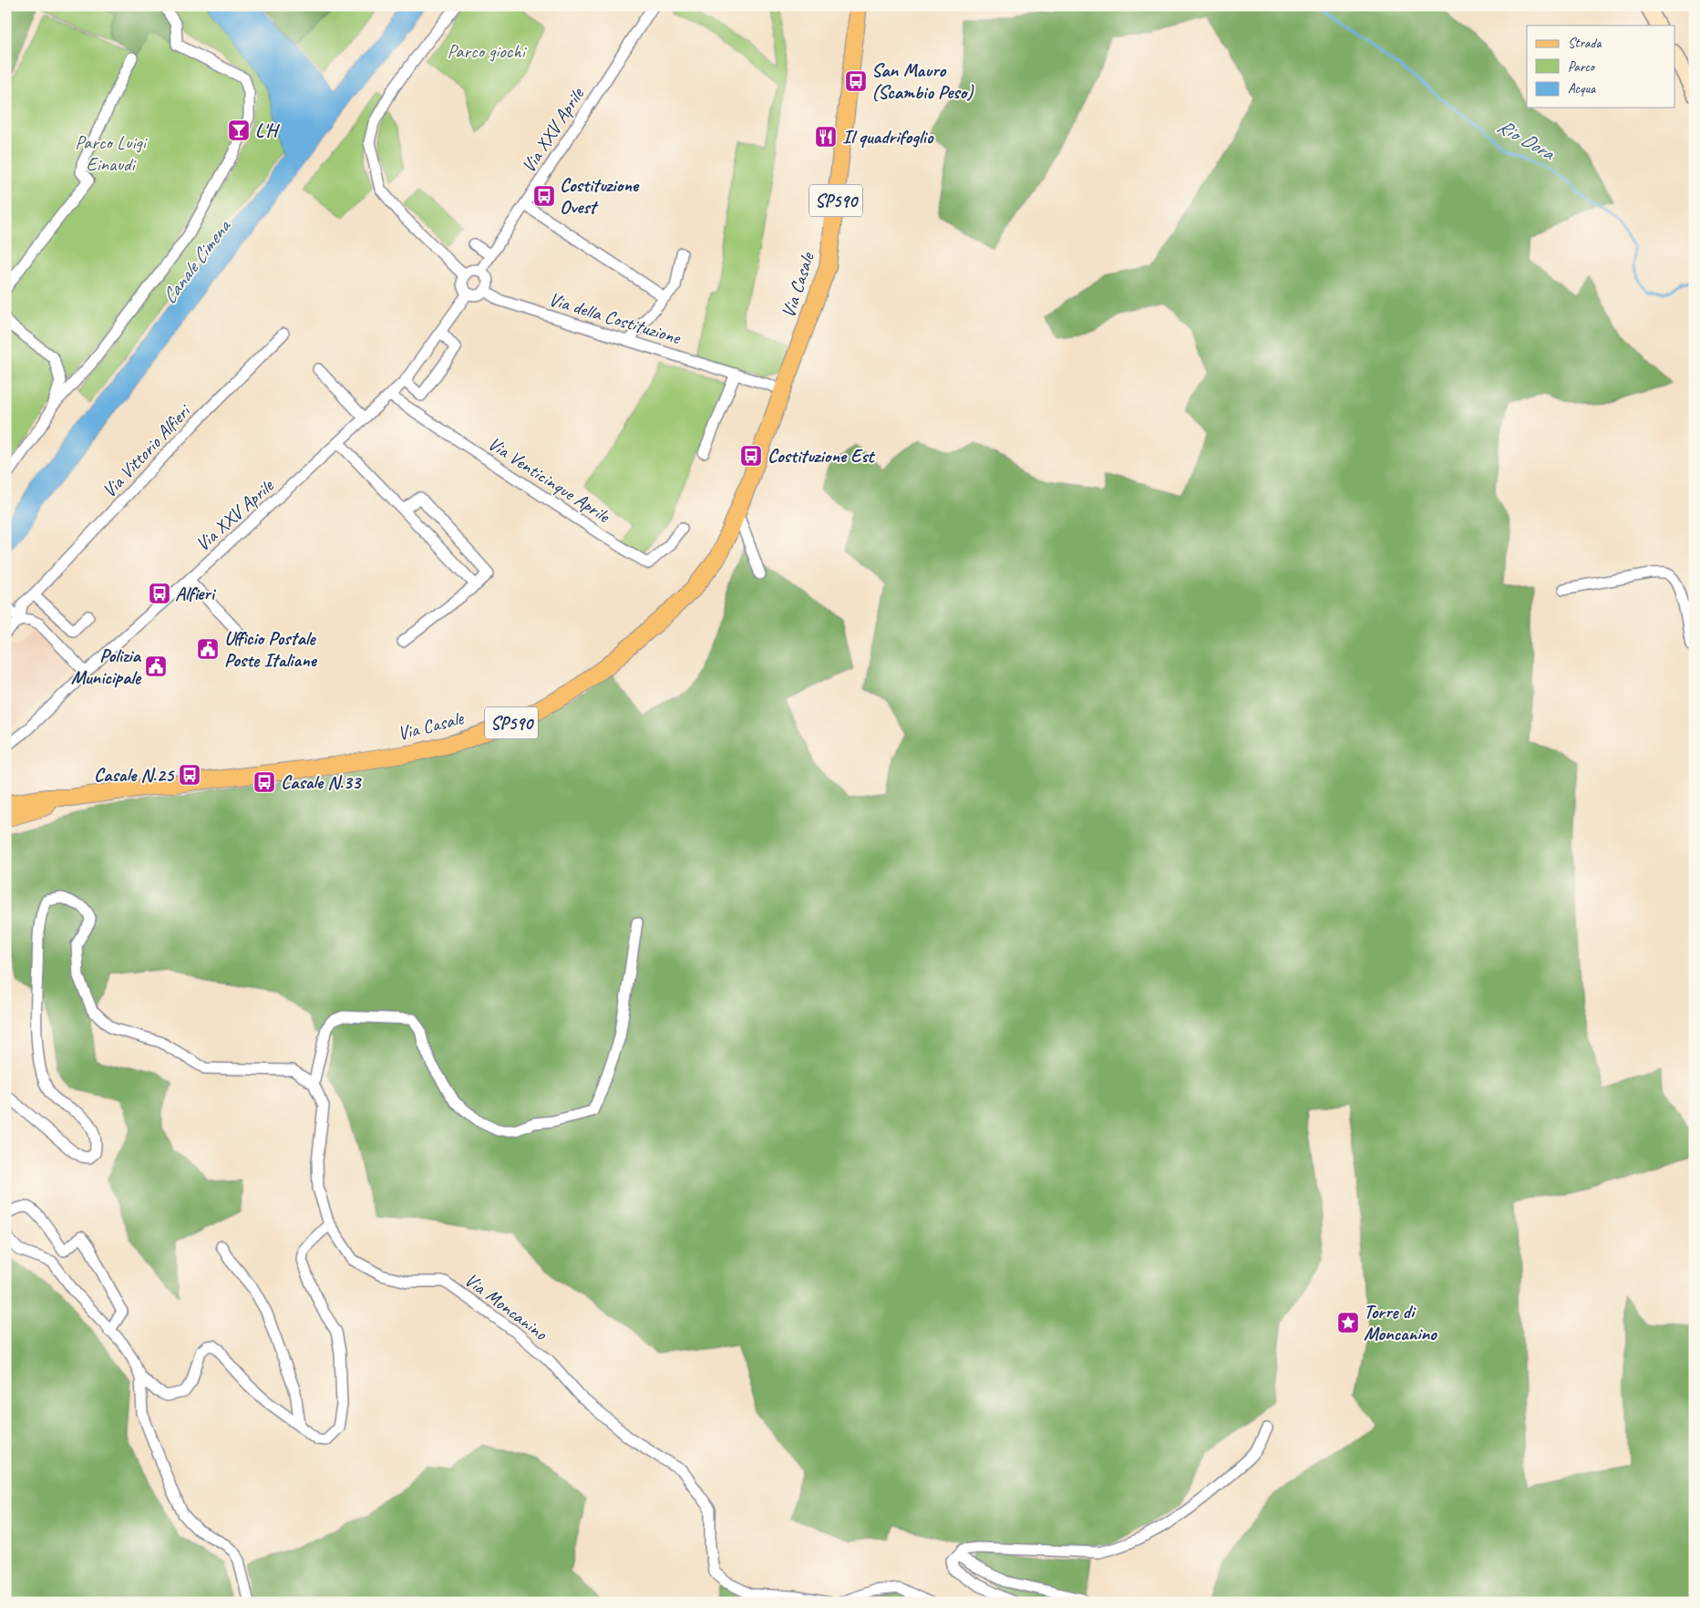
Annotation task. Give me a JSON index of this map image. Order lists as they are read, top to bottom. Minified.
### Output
{"streets":{"main road":["SP590","Via Casale"],"street":["Via XXV Aprile","Via della Costituzione","Via Vittorio Alfieri","Via Venticinque Aprile","Via Moncanino"]},"crossings":[["Via XXV Aprile","Via della Costituzione"],["Via XXV Aprile","Via Venticinque Aprile"],["SP590","Via Casale"],["Via Casale","Via della Costituzione"]],"water":["Rio Dora","Canale Cimena"],"parks":["Parco giochi","Parco Luigi Einaudi"],"places":{"bus stop":["San Mauro (Scambio Peso)","Costituzione Ovest","Costituzione Est","Alfieri","Casale N.25","Casale N.33"],"bar":["L'H"],"restaurant":["Il quadrifoglio"],"public building":["Ufficio Postale Poste Italiane","Polizia Municipale"],"place":["Torre di Moncanino"]},"legend":["Strada","Parco","Acqua"]}
